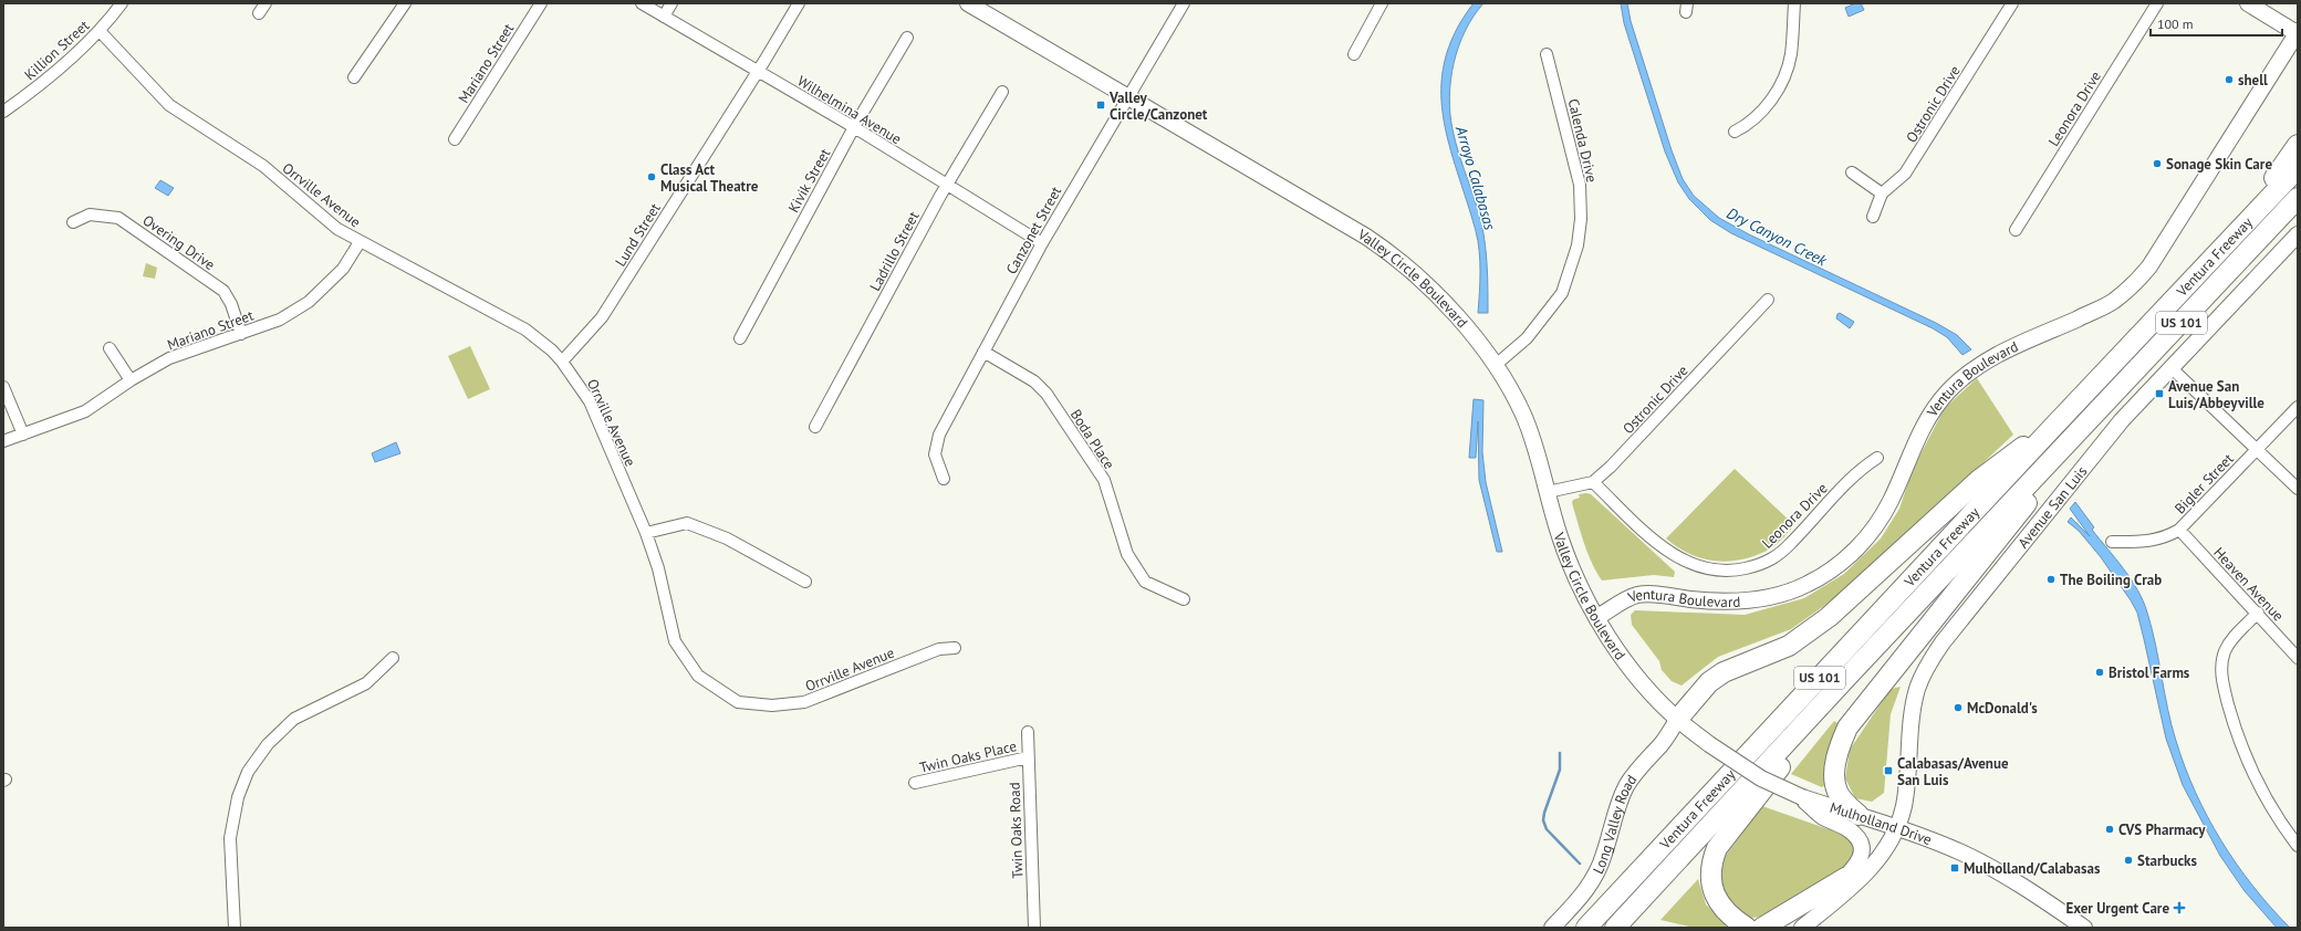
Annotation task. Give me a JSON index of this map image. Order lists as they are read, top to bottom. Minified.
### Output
{"streets":{"highway":["Ventura Freeway","US 101"],"main road":["Valley Circle Boulevard","Ventura Boulevard","Avenue San Luis","Mulholland Drive","Long Valley Road"],"street":["Killion Street","Mariano Street","Ostronic Drive","Leonora Drive","Wilhelmina Avenue","Calenda Drive","Kivik Street","Orrville Avenue","Canzonet Street","Lund Street","Overing Drive","Ladrillo Street","Boda Place","Bigler Street","Heaven Avenue","Twin Oaks Place","Twin Oaks Road"]},"crossings":[["Killion Street","Orrville Avenue"],["Mariano Street","Orrville Avenue"],["Mariano Street","Overing Drive"],["Ostronic Drive","Leonora Drive"],["Ostronic Drive","Valley Circle Boulevard"],["Wilhelmina Avenue","Kivik Street"],["Wilhelmina Avenue","Canzonet Street"],["Wilhelmina Avenue","Lund Street"],["Wilhelmina Avenue","Ladrillo Street"],["Calenda Drive","Valley Circle Boulevard"],["Orrville Avenue","Lund Street"],["Canzonet Street","Valley Circle Boulevard"],["Canzonet Street","Boda Place"],["Valley Circle Boulevard","Ventura Boulevard"],["Valley Circle Boulevard","Mulholland Drive"],["Valley Circle Boulevard","Long Valley Road"],["Bigler Street","Heaven Avenue"],["Avenue San Luis","Mulholland Drive"],["Twin Oaks Place","Twin Oaks Road"],["Mulholland Drive","Long Valley Road"]],"water":["Arroyo Calabasas","Dry Canyon Creek"],"places":{"other":["shell","Sonage Skin Care","Class Act Musical Theatre","The Boiling Crab","Bristol Farms","McDonald's","CVS Pharmacy","Starbucks"],"transit":["Valley Circle/Canzonet","Avenue San Luis/Abbeyville","Calabasas/Avenue San Luis","Mulholland/Calabasas"],"health":["Exer Urgent Care"]},"scale_bar":"100 m"}
